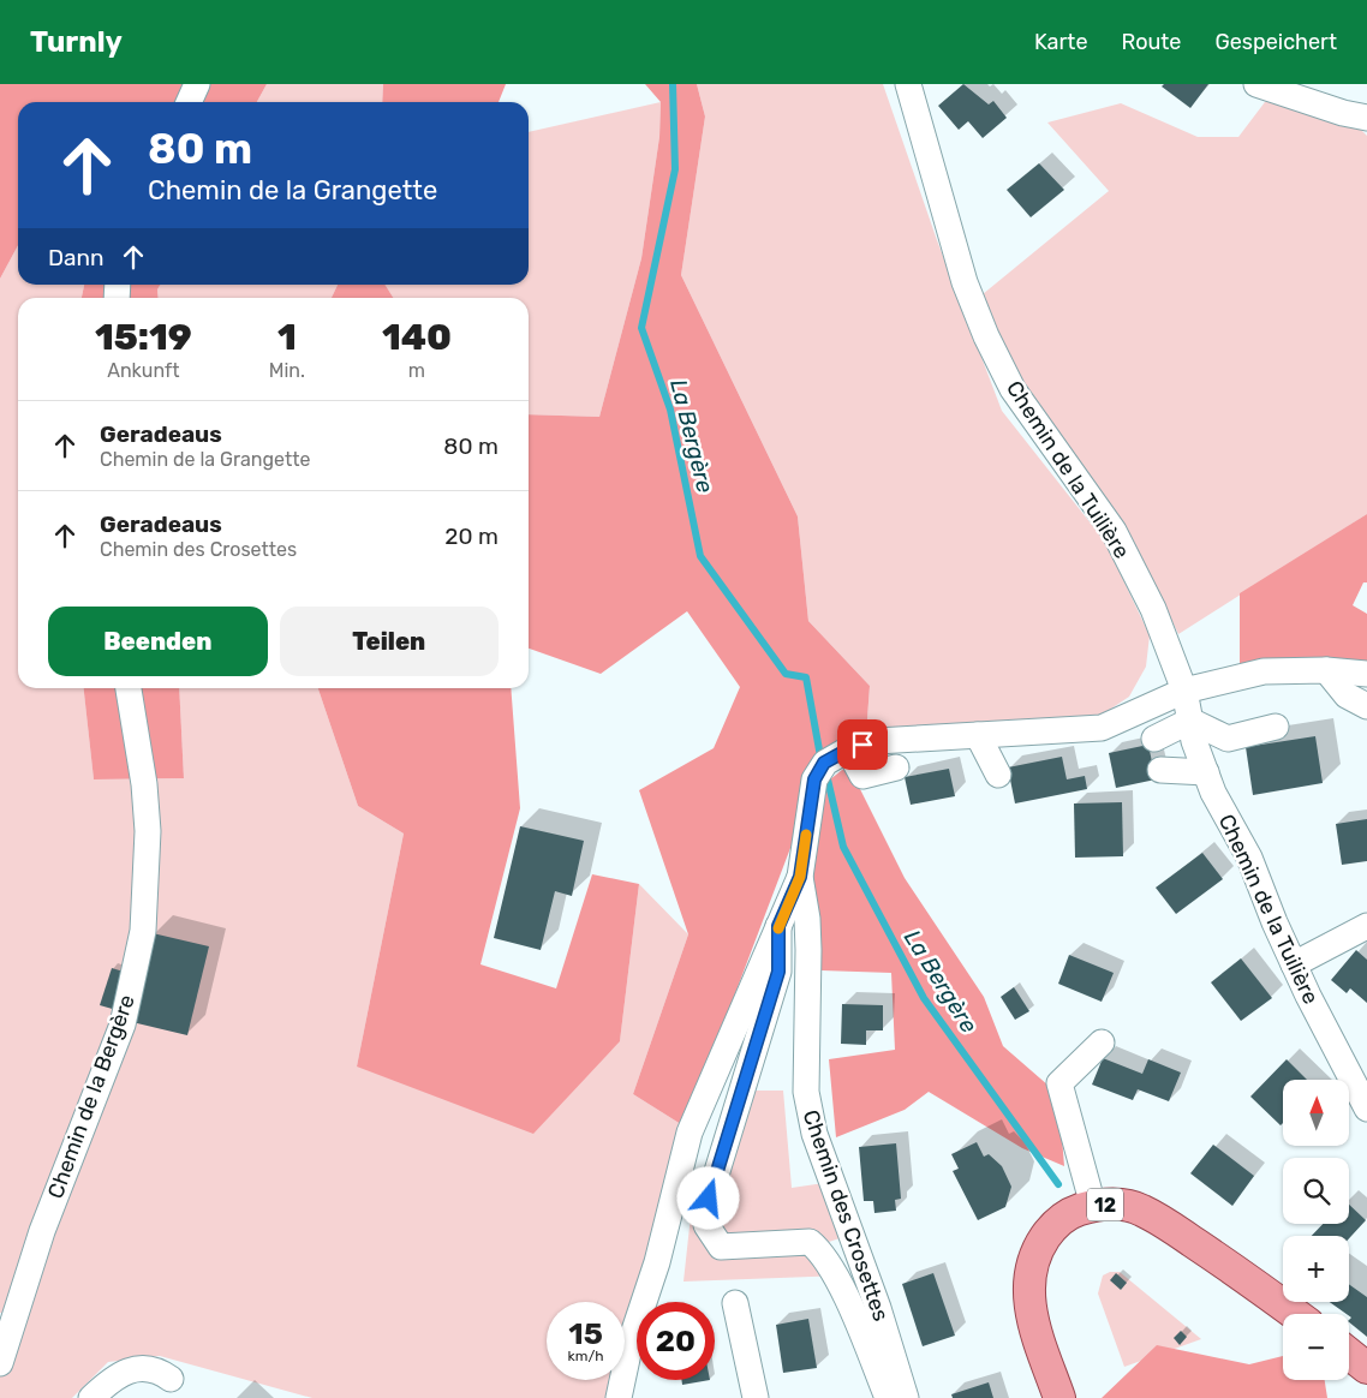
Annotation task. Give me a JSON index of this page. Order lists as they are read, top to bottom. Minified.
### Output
{"streets":{"main road":["12"],"street":["Chemin de la Tuilière","Chemin de la Bergère","Chemin des Crosettes"]},"crossings":[["Chemin de la Tuilière","Chemin des Crosettes"]],"water":["La Bergère"],"north":"top","page":{"header":"Turnly","nav":["Karte","Route","Gespeichert"],"turn":["80 m","Chemin de la Grangette"],"then":"Dann","eta":["15:19","Ankunft","1","Min.","140","m"],"list":[{"name":"Geradeaus","note":"Chemin de la Grangette","value":"80 m"},{"name":"Geradeaus","note":"Chemin des Crosettes","value":"20 m"}],"buttons":["Beenden","Teilen"],"map_buttons":["+","−"],"speed":"15 km/h","limit":"20"}}
